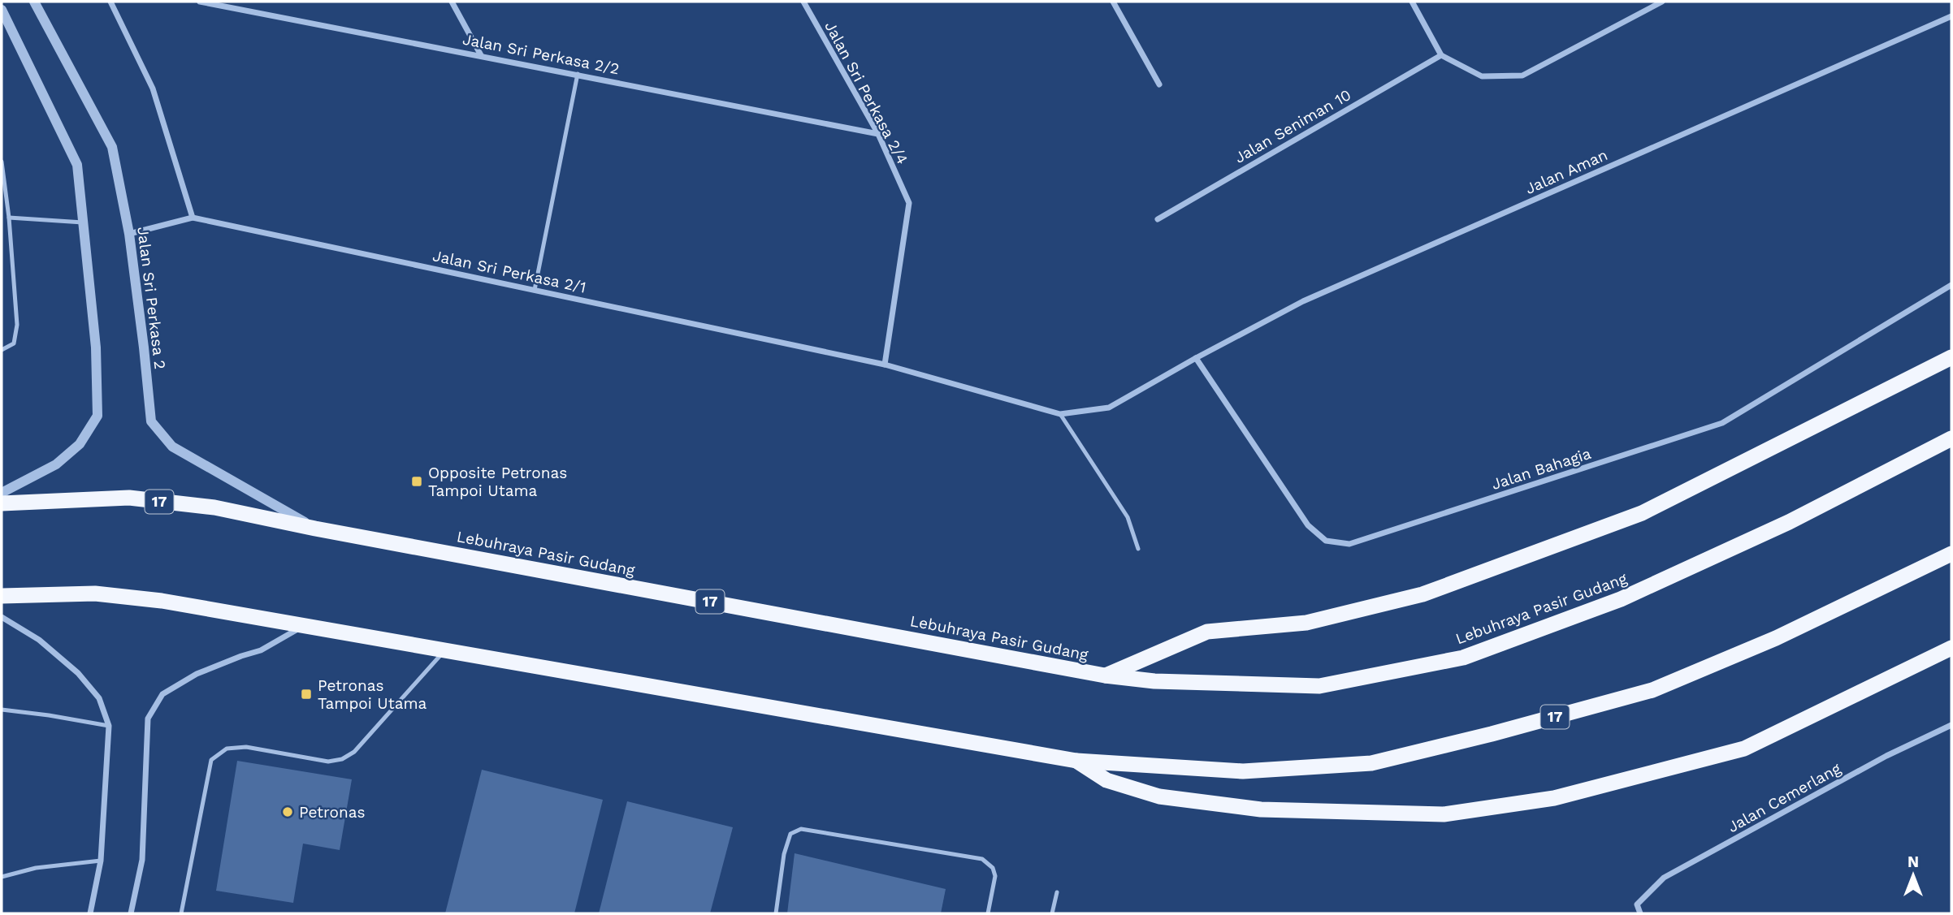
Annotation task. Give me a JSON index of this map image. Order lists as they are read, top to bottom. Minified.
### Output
{"streets":{"highway":["17","Lebuhraya Pasir Gudang"],"street":["Jalan Sri Perkasa 2/2","Jalan Sri Perkasa 2/4","Jalan Seniman 10","Jalan Aman","Jalan Sri Perkasa 2/1","Jalan Sri Perkasa 2","Jalan Bahagia","Jalan Cemerlang"]},"crossings":[["Jalan Sri Perkasa 2/2","Jalan Sri Perkasa 2/4"],["Jalan Sri Perkasa 2/4","Jalan Sri Perkasa 2/1"],["Jalan Aman","Jalan Sri Perkasa 2/1"],["Jalan Aman","Jalan Bahagia"],["Jalan Sri Perkasa 2/1","Jalan Sri Perkasa 2"],["Jalan Sri Perkasa 2","Lebuhraya Pasir Gudang"]],"places":{"transit":["Opposite Petronas Tampoi Utama","Petronas Tampoi Utama"],"other":["Petronas"]},"north":"top"}
